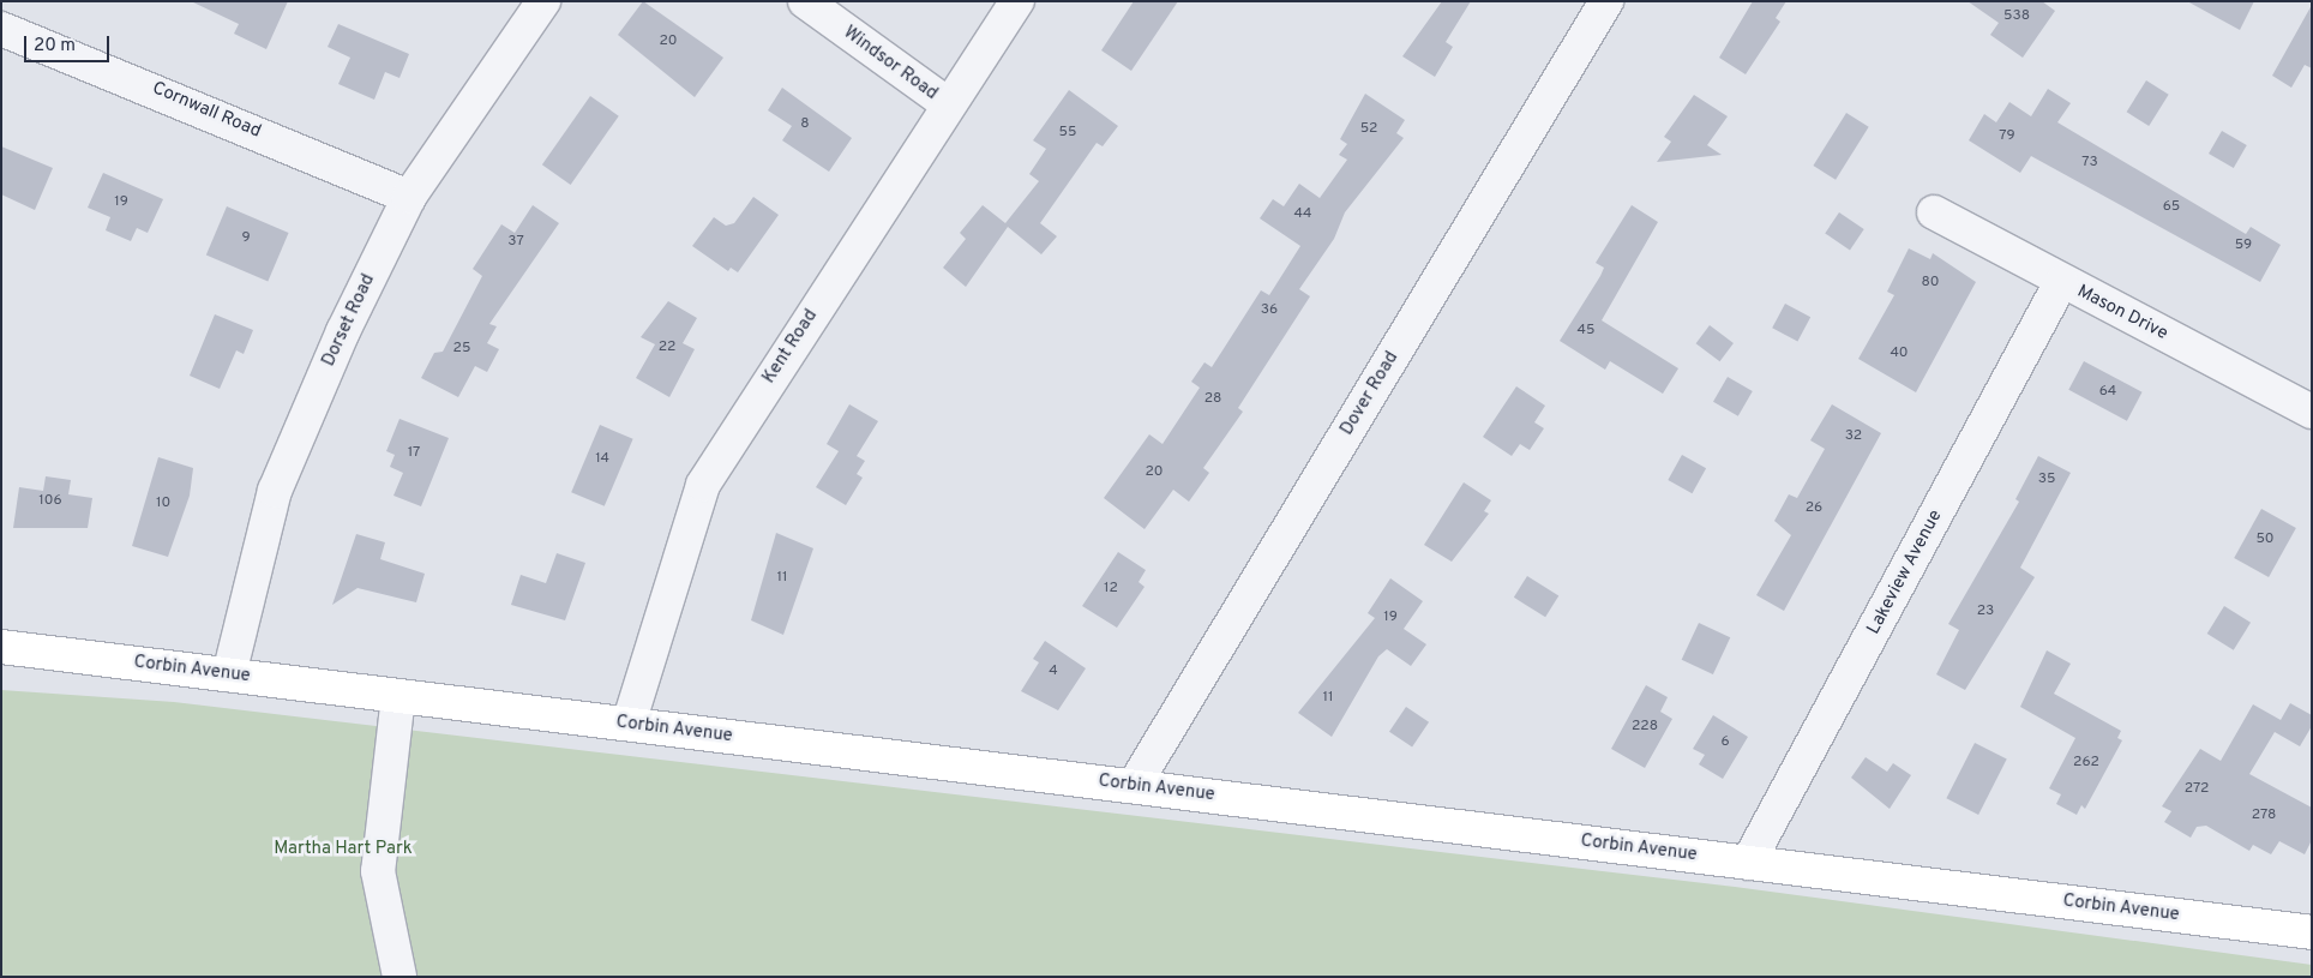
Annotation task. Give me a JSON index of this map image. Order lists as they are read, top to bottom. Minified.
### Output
{"streets":{"main road":["Corbin Avenue"],"street":["Windsor Road","Cornwall Road","Mason Drive","Dorset Road","Kent Road","Dover Road","Lakeview Avenue"]},"crossings":[["Windsor Road","Kent Road"],["Cornwall Road","Dorset Road"],["Mason Drive","Lakeview Avenue"],["Dorset Road","Corbin Avenue"],["Kent Road","Corbin Avenue"],["Dover Road","Corbin Avenue"],["Lakeview Avenue","Corbin Avenue"]],"parks":["Martha Hart Park"],"house_numbers":["538","20","8","52","55","79","73","19","65","44","9","37","59","80","36","45","22","25","40","64","28","32","17","14","20","35","106","10","26","50","11","12","23","19","4","11","228","6","262","272","278"],"scale_bar":"20 m"}
